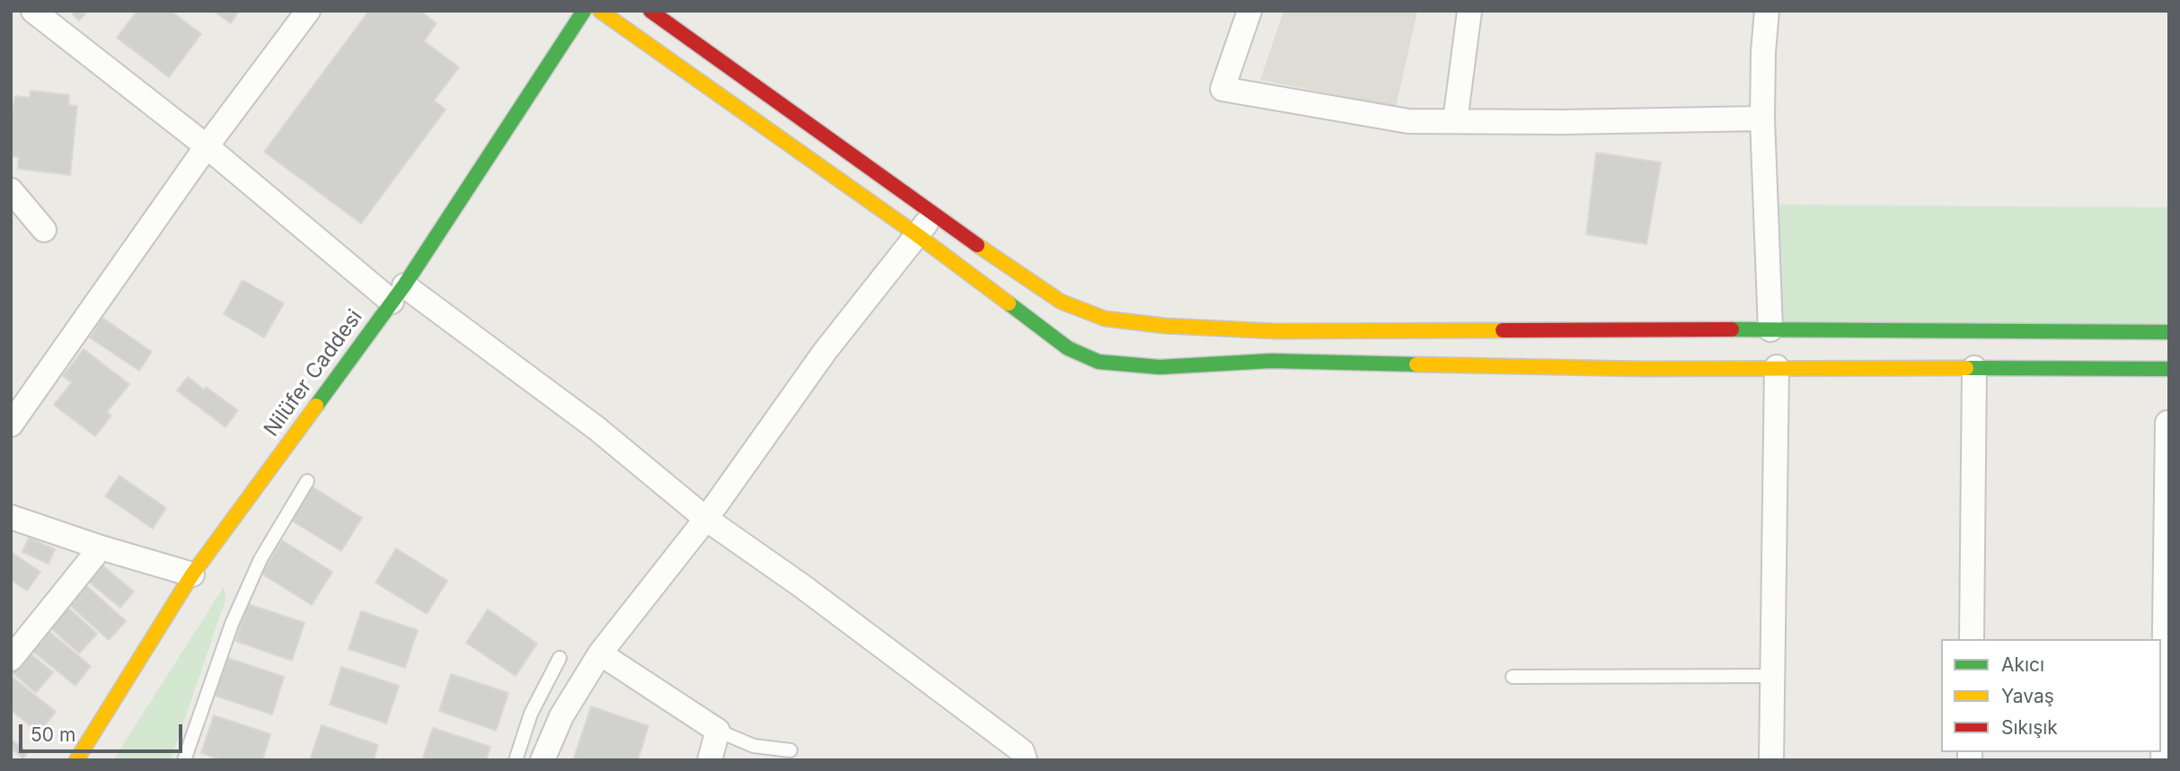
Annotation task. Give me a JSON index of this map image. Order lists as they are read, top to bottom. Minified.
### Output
{"streets":{"main road":["Nilüfer Caddesi"]},"legend":["Akıcı","Yavaş","Sıkışık"],"scale_bar":"50 m"}
